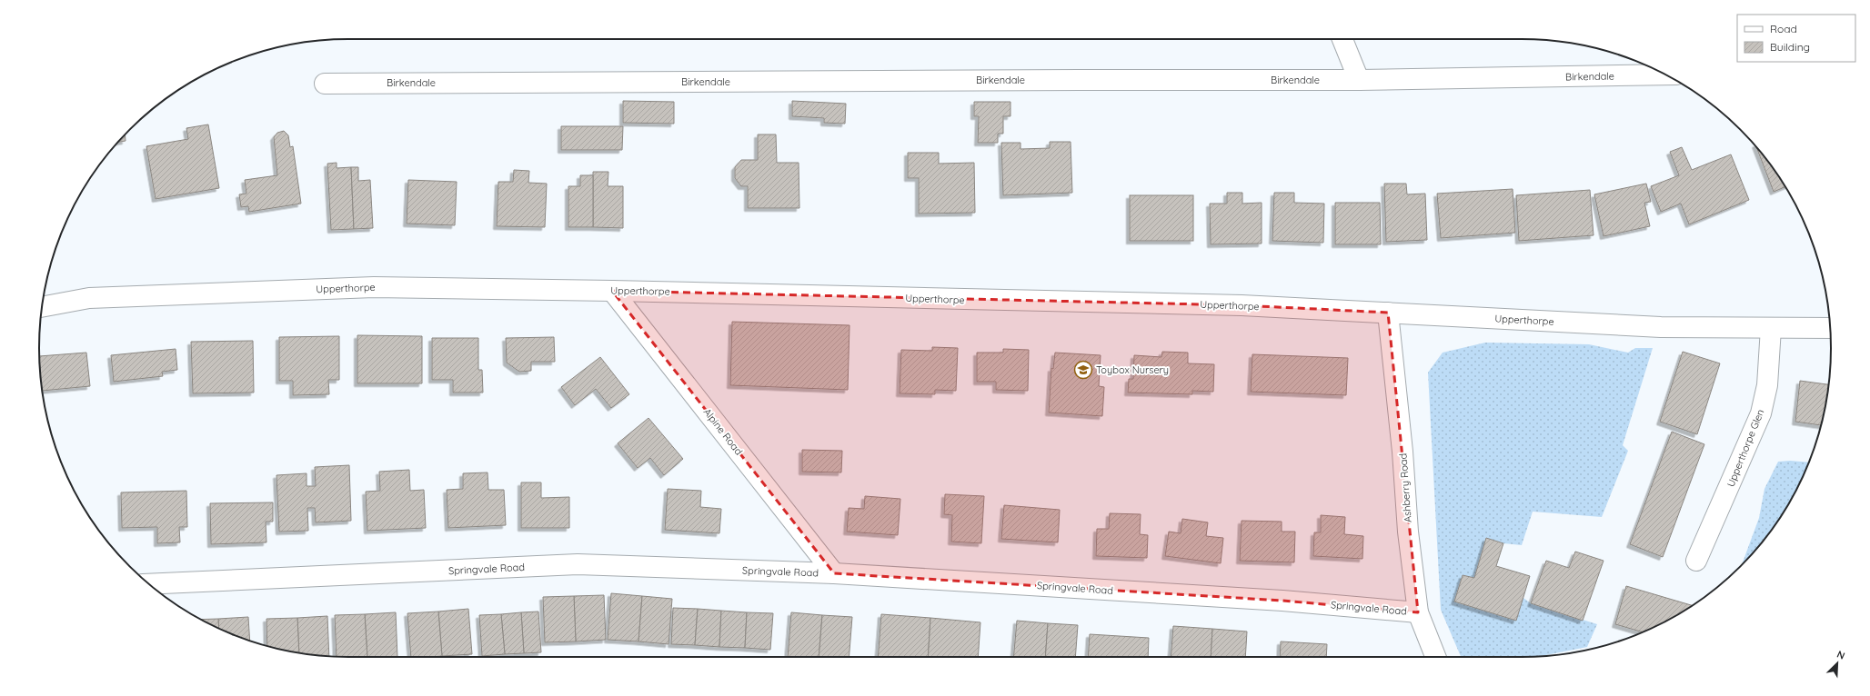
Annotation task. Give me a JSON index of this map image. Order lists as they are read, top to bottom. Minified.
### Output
{"streets":{"street":["Birkendale","Upperthorpe","Alpine Road","Upperthorpe Glen","Ashberry Road","Springvale Road"]},"crossings":[["Upperthorpe","Alpine Road"],["Upperthorpe","Upperthorpe Glen"],["Upperthorpe","Ashberry Road"],["Alpine Road","Springvale Road"],["Ashberry Road","Springvale Road"]],"places":{"school or university":["Toybox Nursery"]},"legend":["Road","Building"],"north":"top right"}
